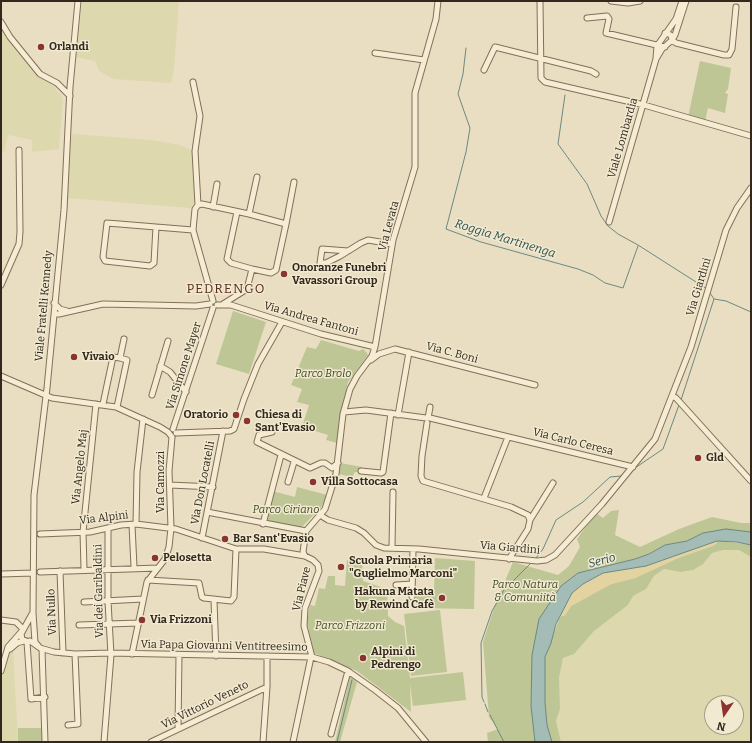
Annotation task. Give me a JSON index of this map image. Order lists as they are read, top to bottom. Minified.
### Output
{"streets":{"street":["Viale Lombardia","Via Levata","Via Giardini","Viale Fratelli Kennedy","Via Andrea Fantoni","Via C. Boni","Via Simone Mayer","Via Carlo Ceresa","Via Angelo Maj","Via Camozzi","Via Don Locatelli","Via Alpini","Via Piave","Via dei Garibaldini","Via Nullo","Via Papa Giovanni Ventitreesimo","Via Vittorio Veneto"]},"crossings":[["Via Levata","Via Giardini"],["Via Levata","Via Andrea Fantoni"],["Via Levata","Via C. Boni"],["Via Levata","Via Carlo Ceresa"],["Via Giardini","Via Carlo Ceresa"],["Viale Fratelli Kennedy","Via Andrea Fantoni"],["Via Andrea Fantoni","Via Simone Mayer"],["Via Simone Mayer","Via Camozzi"],["Via Angelo Maj","Via Alpini"],["Via Camozzi","Via Alpini"],["Via Don Locatelli","Via Alpini"],["Via Alpini","Via Piave"],["Via Alpini","Via dei Garibaldini"],["Via Piave","Via Papa Giovanni Ventitreesimo"],["Via dei Garibaldini","Via Papa Giovanni Ventitreesimo"],["Via Nullo","Via Papa Giovanni Ventitreesimo"]],"districts":["PEDRENGO"],"water":["Roggia Martinenga","Serio"],"parks":["Parco Brolo","Parco Ciriano","Parco Natura & Comuniità","Parco Frizzoni"],"places":["Orlandi","Onoranze Funebri Vavassori Group","Vivaio","Oratorio","Chiesa di Sant'Evasio","Gld","Villa Sottocasa","Bar Sant'Evasio","Pelosetta","Scuola Primaria \"Guglielmo Marconi\"","Hakuna Matata by Rewind Cafè","Via Frizzoni","Alpini di Pedrengo"],"north":"bottom"}
